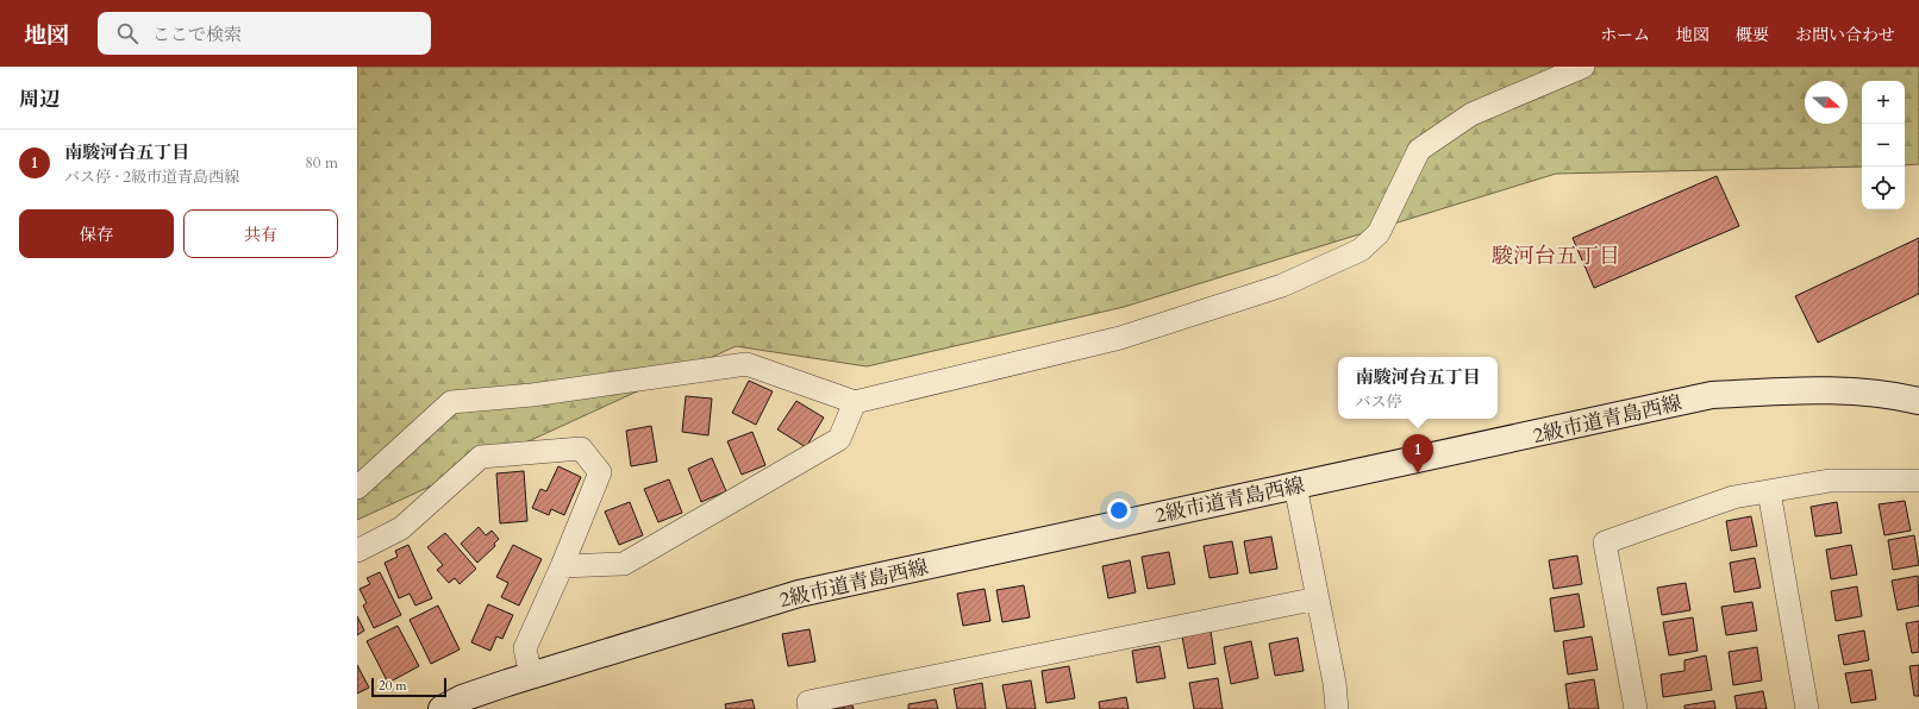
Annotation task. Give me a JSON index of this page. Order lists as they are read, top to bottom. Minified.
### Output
{"streets":{"street":["2級市道青島西線"]},"districts":["駿河台五丁目"],"scale_bar":"20 m","north":"right","page":{"header":"地図","search":"ここで検索","nav":["ホーム","地図","概要","お問い合わせ"],"heading":"周辺","map_buttons":["+","−"],"list":[{"mark":"1","name":"南駿河台五丁目","note":"バス停 · 2級市道青島西線","value":"80 m"}],"buttons":["保存","共有"],"popup":["南駿河台五丁目","バス停"],"pins":"1","scale":"20 m"}}
